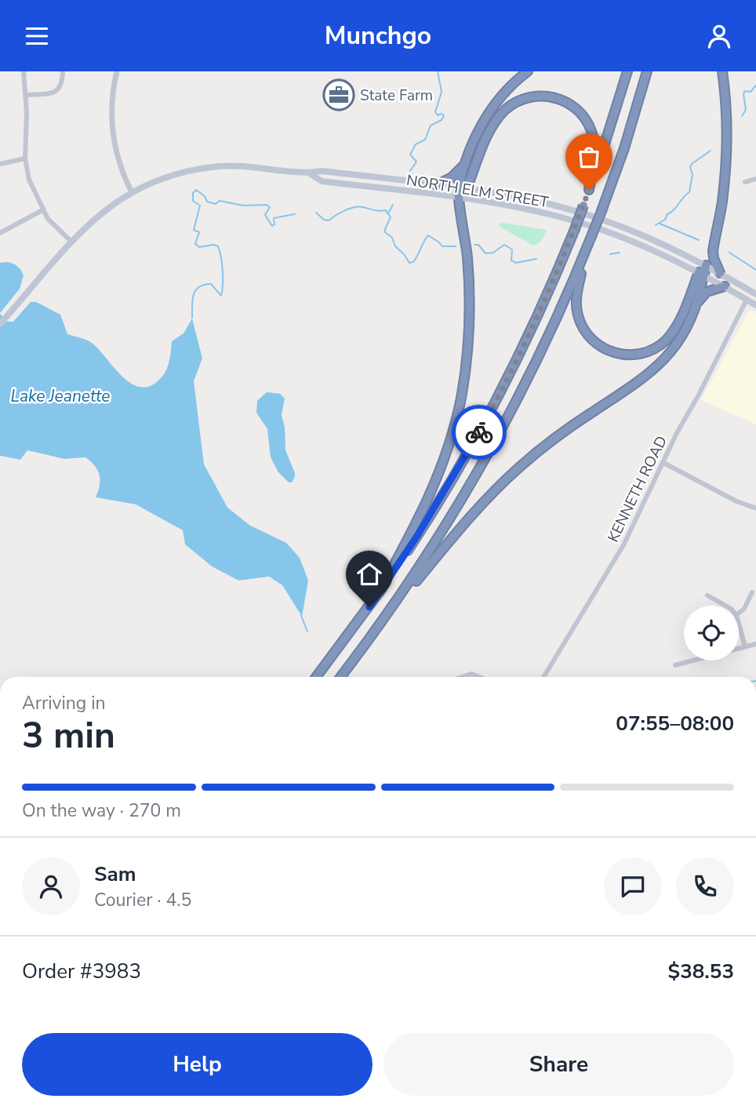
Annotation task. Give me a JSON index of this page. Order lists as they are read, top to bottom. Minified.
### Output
{"streets":{"main road":["NORTH ELM STREET"],"street":["KENNETH ROAD"]},"crossings":[["NORTH ELM STREET","KENNETH ROAD"]],"water":["Lake Jeanette"],"places":{"office":["State Farm"]},"page":{"header":"Munchgo","heading":["3 min","Arriving in","07:55–08:00"],"panel":["Sam","Courier · 4.5","Order #3983","$38.53"],"bar":"On the way · 270 m","buttons":["Help","Share"]}}
